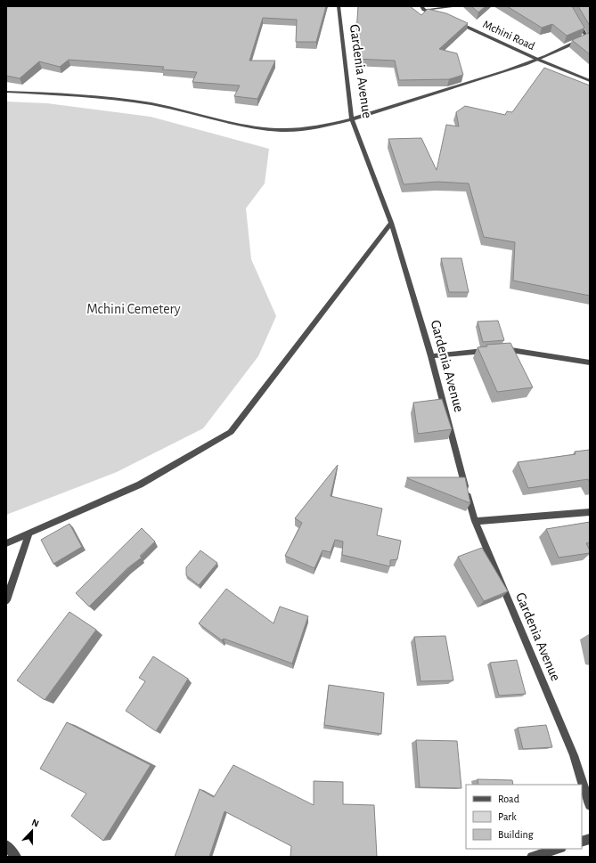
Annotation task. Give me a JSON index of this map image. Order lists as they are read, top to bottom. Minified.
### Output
{"streets":{"street":["Mchini Road","Gardenia Avenue"]},"parks":["Mchini Cemetery"],"legend":["Road","Park","Building"],"north":"top"}
